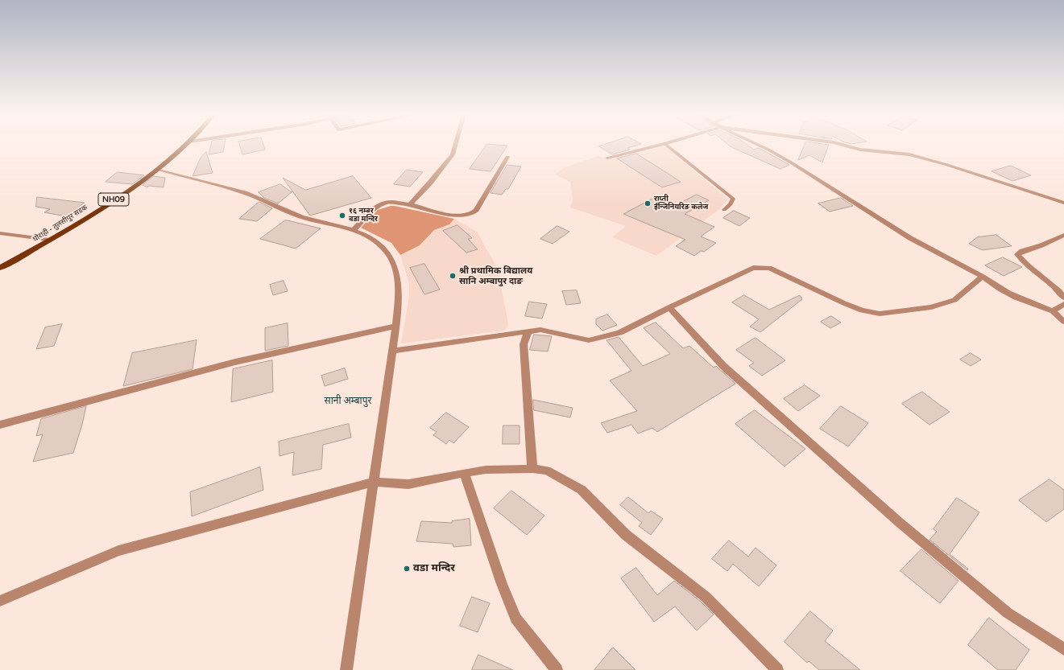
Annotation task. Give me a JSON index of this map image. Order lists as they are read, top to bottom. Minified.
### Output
{"streets":{"main road":["NH09","घोराही - तुलसीपुर सडक"]},"districts":["सानी अम्बापुर"],"places":["राप्ती ईन्जिनियरिङ कलेज","१६ नम्बर वडा मन्दिर","श्री प्रथामिक बिद्यालय सानि अम्बापुर दाङ","वडा मन्दिर"]}
